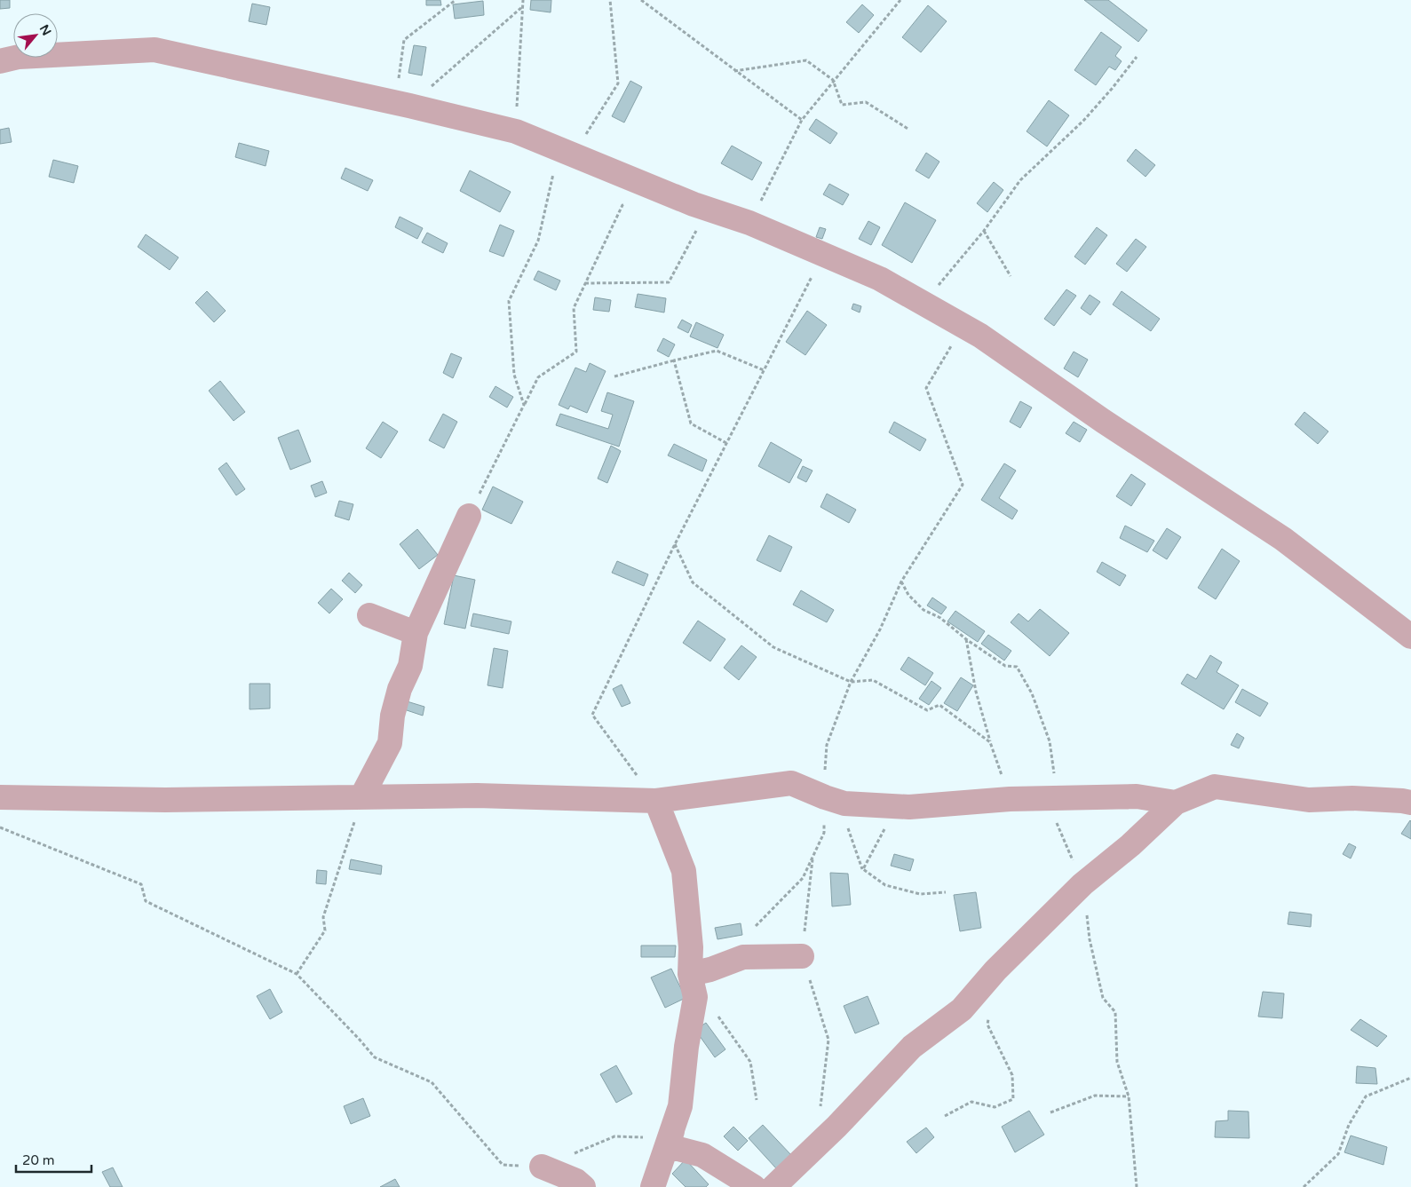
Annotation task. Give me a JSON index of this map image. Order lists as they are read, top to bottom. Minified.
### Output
{"scale_bar":"20 m","north":"top right"}
